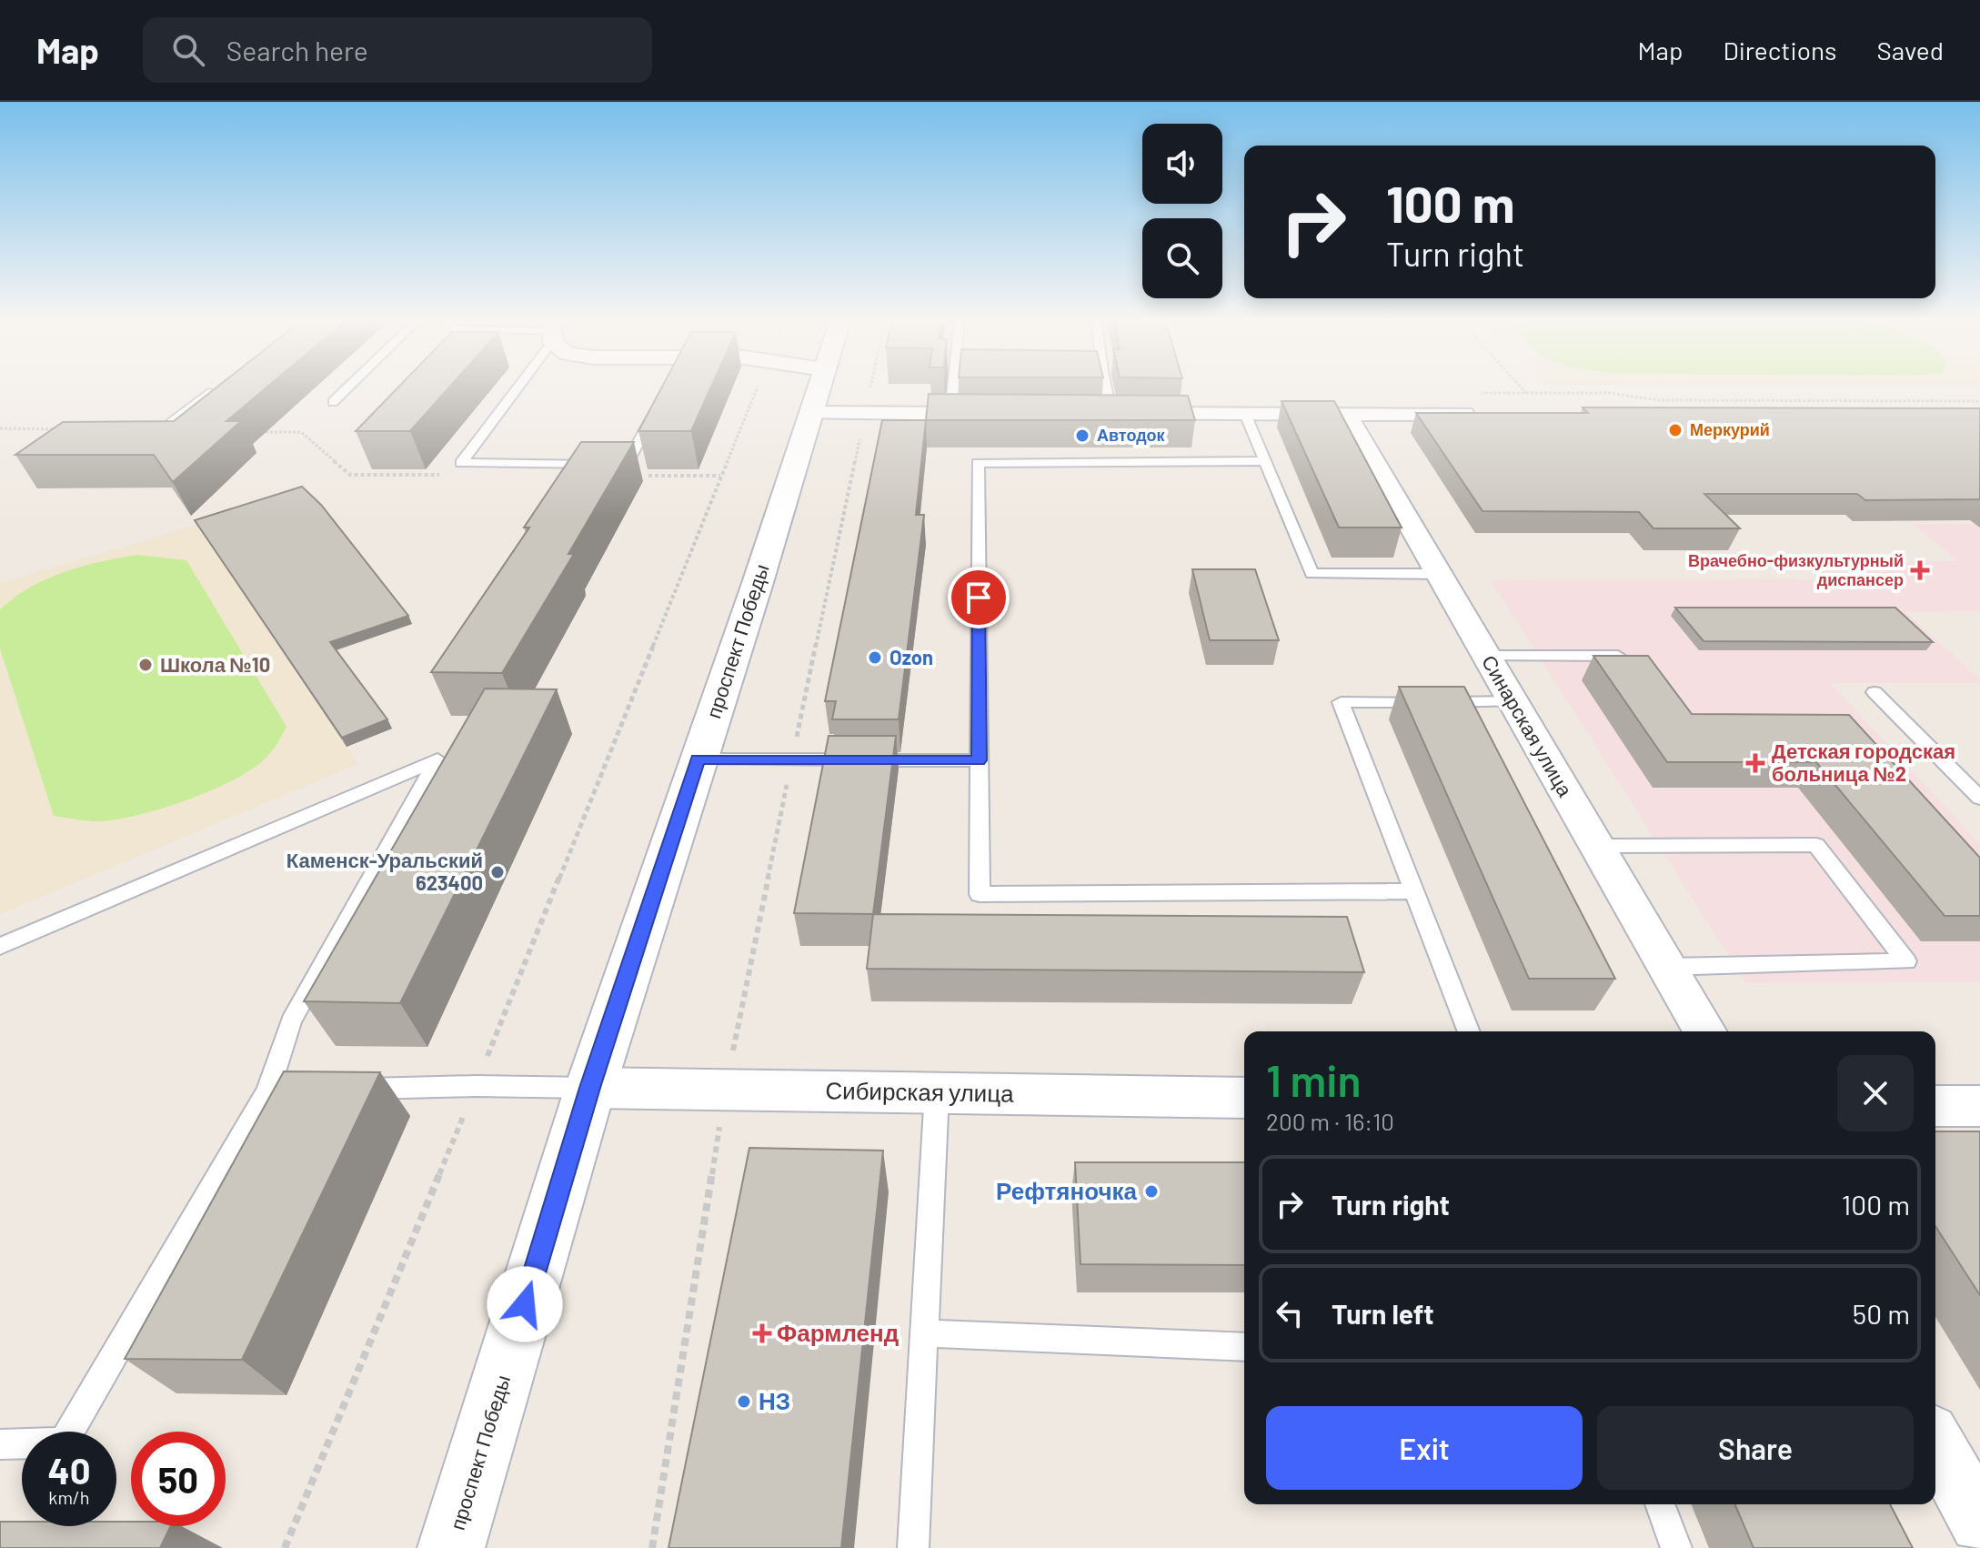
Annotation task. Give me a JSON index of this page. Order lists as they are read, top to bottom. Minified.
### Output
{"streets":{"main road":["проспект Победы"],"street":["Синарская улица","Сибирская улица"]},"crossings":[["проспект Победы","Сибирская улица"]],"places":{"other":["Меркурий","Автодок","Ozon","Школа №10","Каменск-Уральский 623400","Рефтяночка","НЗ"],"health":["Врачебно-физкультурный диспансер","Детская городская больница №2","Фармленд"]},"page":{"header":"Map","search":"Search here","nav":["Map","Directions","Saved"],"turn":["100 m","Turn right"],"heading":["1 min","200 m · 16:10"],"list":[{"name":"Turn right","value":"100 m"},{"name":"Turn left","value":"50 m"}],"buttons":["Exit","Share"],"speed":"40 km/h","limit":"50"}}
